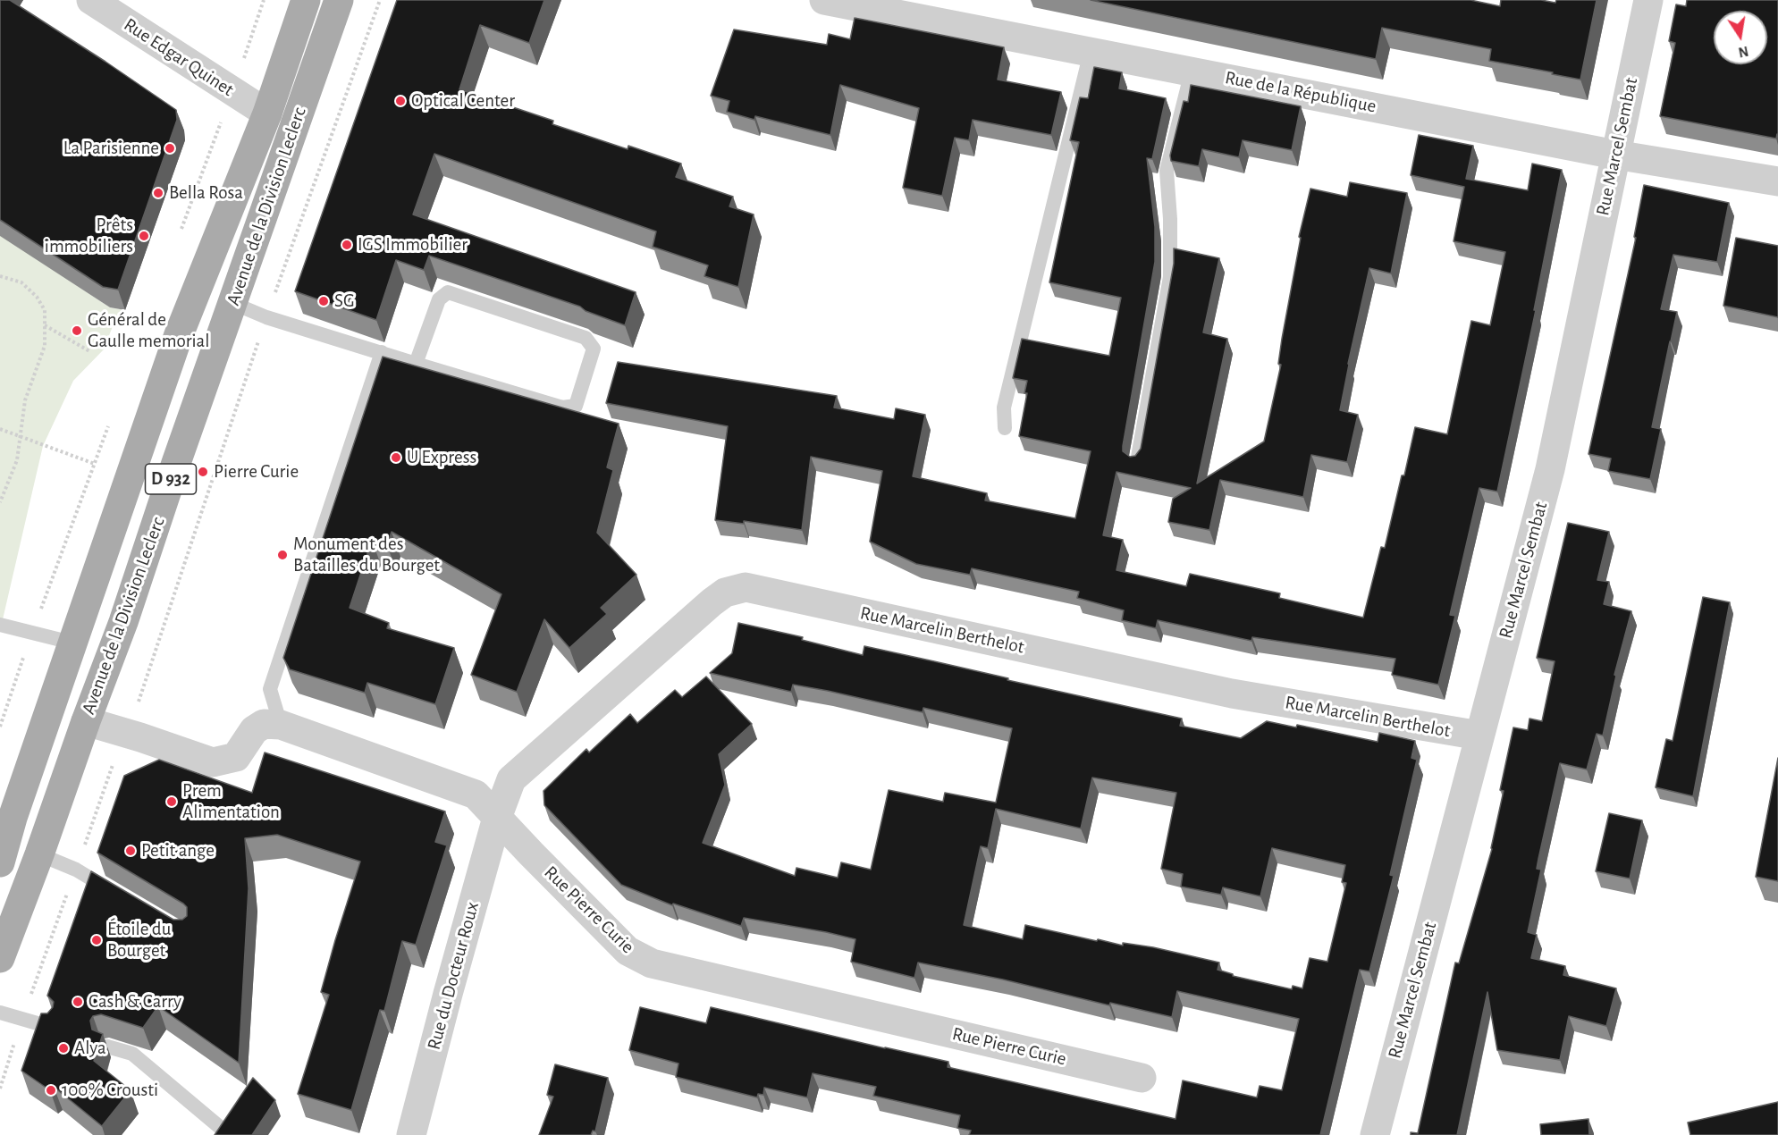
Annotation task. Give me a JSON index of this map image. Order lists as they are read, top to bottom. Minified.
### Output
{"streets":{"main road":["Avenue de la Division Leclerc","D 932"],"street":["Rue Edgar Quinet","Rue de la République","Rue Marcel Sembat","Rue Marcelin Berthelot","Rue Pierre Curie","Rue du Docteur Roux"]},"crossings":[["Rue Edgar Quinet","Avenue de la Division Leclerc"],["Rue de la République","Rue Marcel Sembat"],["Rue Marcel Sembat","Rue Marcelin Berthelot"],["Rue Marcelin Berthelot","Rue Pierre Curie"],["Rue Marcelin Berthelot","Rue du Docteur Roux"],["Rue Pierre Curie","Rue du Docteur Roux"]],"places":["Optical Center","La Parisienne","Bella Rosa","Prêts immobiliers","IGS Immobilier","SG","Général de Gaulle memorial","U Express","Pierre Curie","Monument des Batailles du Bourget","Prem Alimentation","Petit ange","Étoile du Bourget","Cash & Carry","Alya","100% Crousti"],"north":"bottom"}
